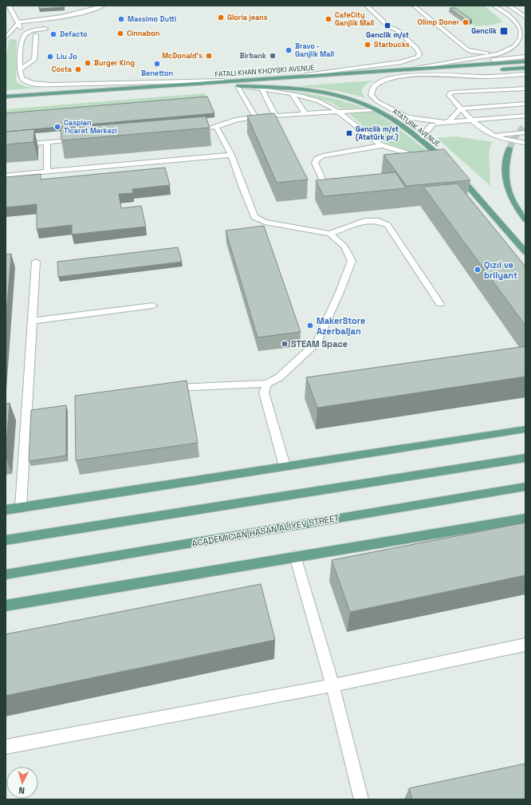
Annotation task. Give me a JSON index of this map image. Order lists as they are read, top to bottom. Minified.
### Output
{"streets":{"main road":["FATALI KHAN KHOYSKI AVENUE","ATATURK AVENUE","ACADEMICIAN HASAN ALIYEV STREET"]},"crossings":[["FATALI KHAN KHOYSKI AVENUE","ATATURK AVENUE"]],"places":{"other":["Gloria jeans","Massimo Dutti","CafeCity Ganjlik Mall","Olimp Doner","Cinnabon","Defacto","Starbucks","Bravo - Ganjlik Mall","McDonald's","Birbank","Liu Jo","Burger King","Benetton","Costa","Caspian Ticarət Mərkəzi","Qızıl və brilyant","MakerStore Azerbaijan","STEAM Space"],"transit":["Gənclik m/st","Gənclik","Gənclik m/st (Atatürk pr.)"]},"north":"bottom"}
